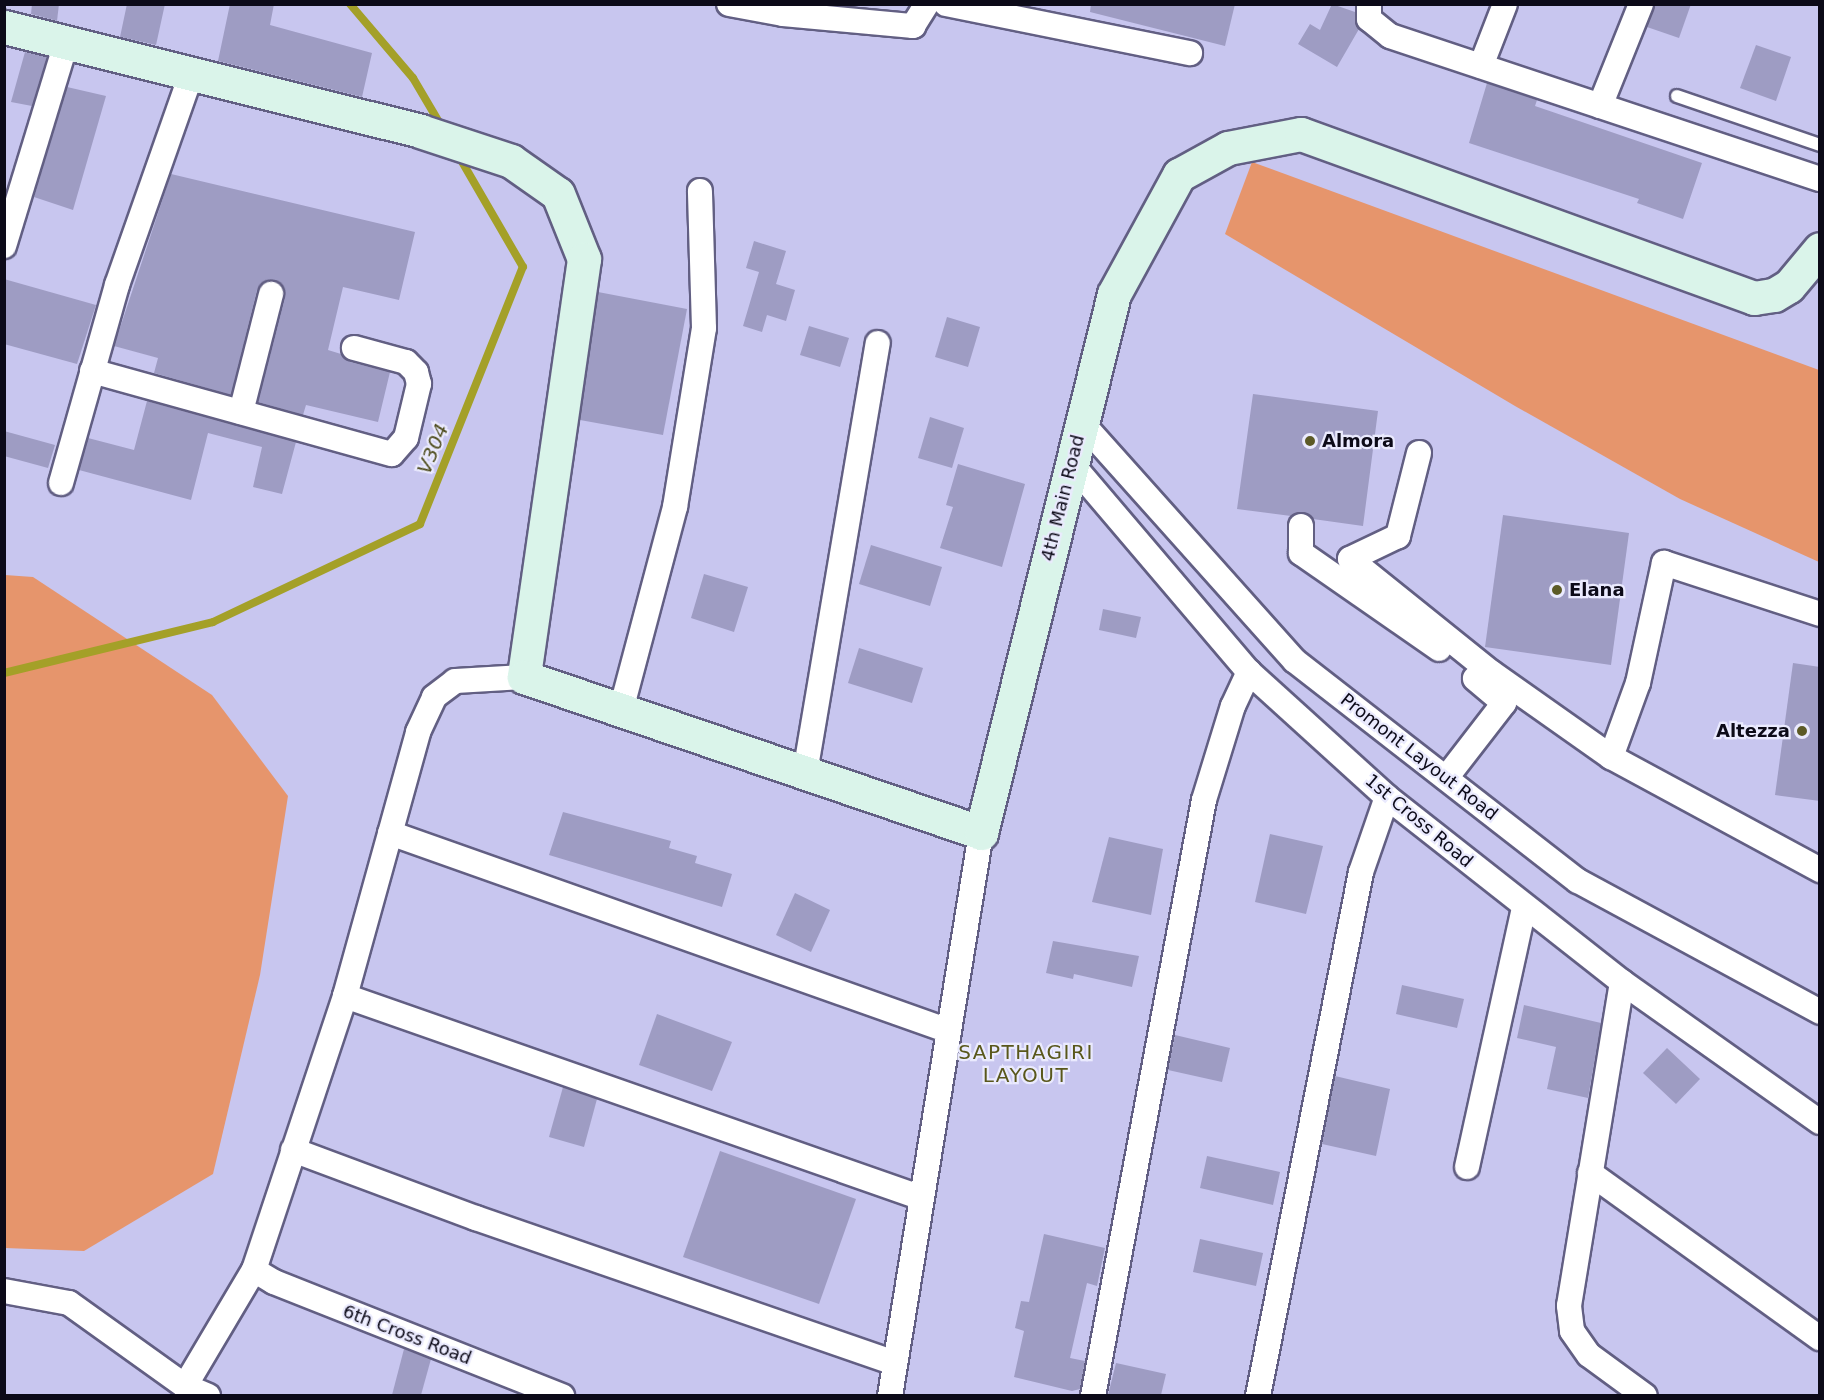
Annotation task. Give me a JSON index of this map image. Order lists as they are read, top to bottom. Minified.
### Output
{"streets":{"street":["4th Main Road","Promont Layout Road","1st Cross Road","6th Cross Road"]},"crossings":[["4th Main Road","Promont Layout Road"],["4th Main Road","1st Cross Road"]],"districts":["SAPTHAGIRI LAYOUT"],"water":["V304"],"places":["Almora","Elana","Altezza"]}
